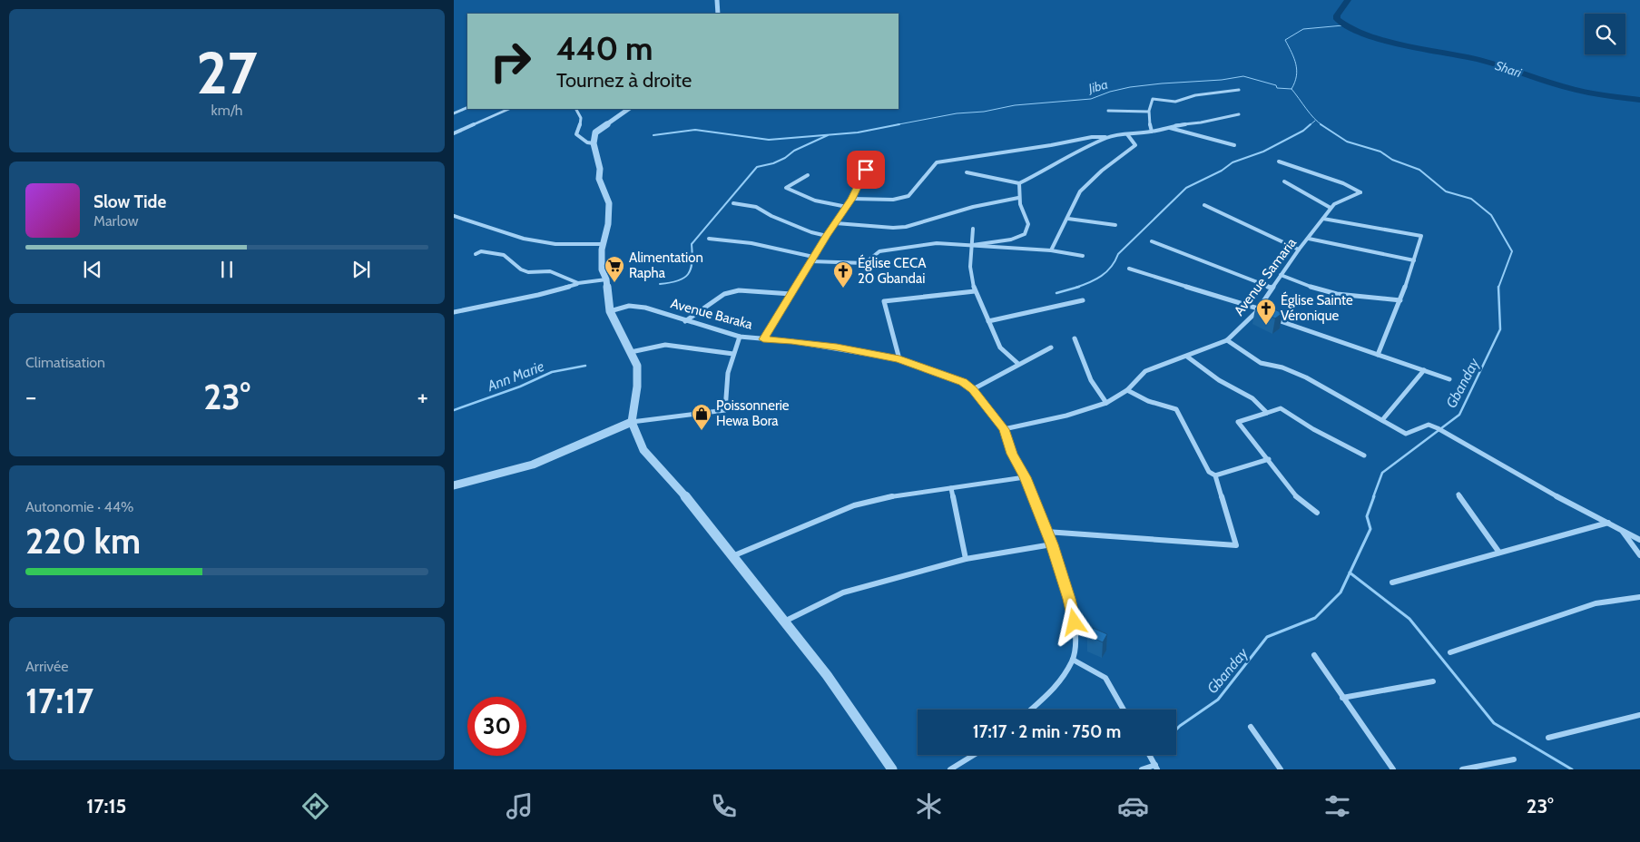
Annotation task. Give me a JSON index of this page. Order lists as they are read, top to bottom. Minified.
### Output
{"streets":{"street":["Avenue Samaria","Avenue Baraka"]},"crossings":[["Avenue Samaria","Avenue Baraka"]],"water":["Shari","Jiba","Ann Marie","Gbanday"],"places":{"supermarket":["Alimentation Rapha"],"church":["Église CECA 20 Gbandai","Église Sainte Véronique"],"shop":["Poissonnerie Hewa Bora"]},"page":{"tile":[["27","km/h"],"Climatisation",["Autonomie · 44%","220 km"],["Arrivée","17:17"]],"turn":["440 m","Tournez à droite"],"song":["Slow Tide","Marlow"],"heat":["−","23°","+"],"limit":"30","trip":"17:17 · 2 min · 750 m","tabs":["17:15","23°"]}}
